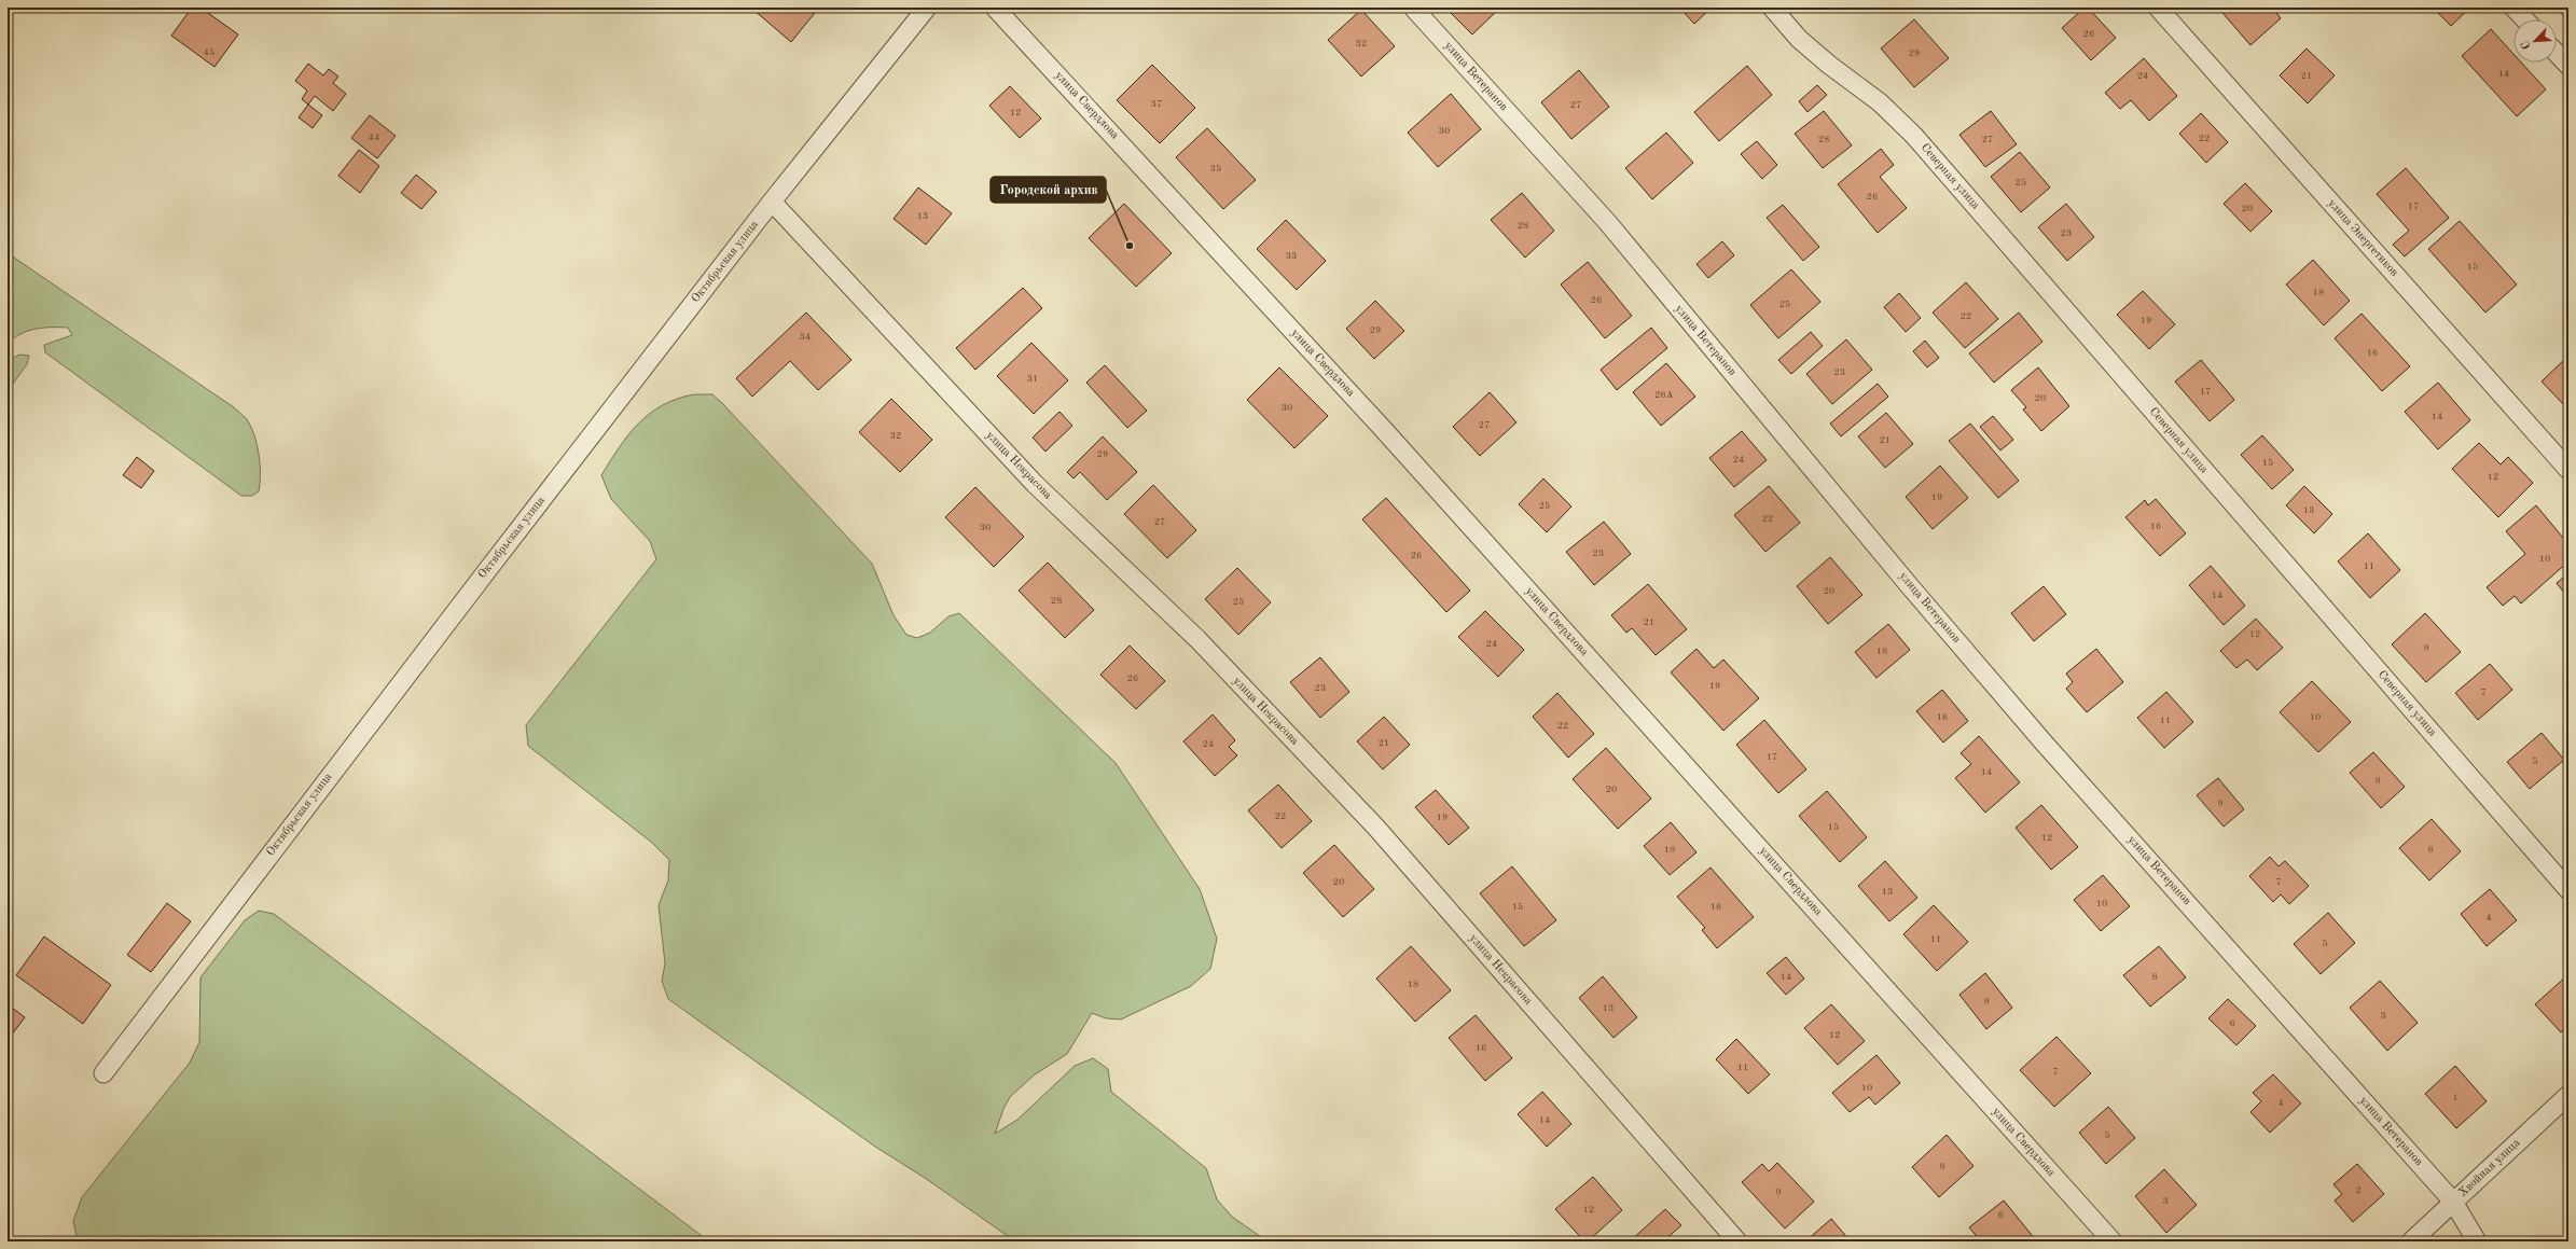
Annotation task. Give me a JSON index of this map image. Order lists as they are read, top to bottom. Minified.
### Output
{"streets":{"street":["улица Ветеранов","улица Свердлова","Северная улица","улица Энергетиков","Октябрьская улица","улица Некрасова","Хвойная улица"]},"crossings":[["улица Ветеранов","Хвойная улица"],["Октябрьская улица","улица Некрасова"]],"places":["Городской архив"],"house_numbers":["26","32","45","29","14","24","21","37","27","12","30","44","22","28","27","35","25","26","17","20","13","28","23","33","15","18","26","25","22","19","29","34","16","23","31","17","26А","20","30","14","27","32","21","29","24","15","12","19","25","13","22","27","16","30","23","26","10","11","20","14","28","25","21","12","24","9","18","26","19","23","7","16","10","11","22","21","24","17","5","14","8","20","9","22","19","15","12","18","6","20","7","13","10","15","16","4","11","5","14","8","18","9","13","3","6","12","16","11","7","10","1","4","14","5","8","2","9","3","12","6"],"north":"bottom left"}
